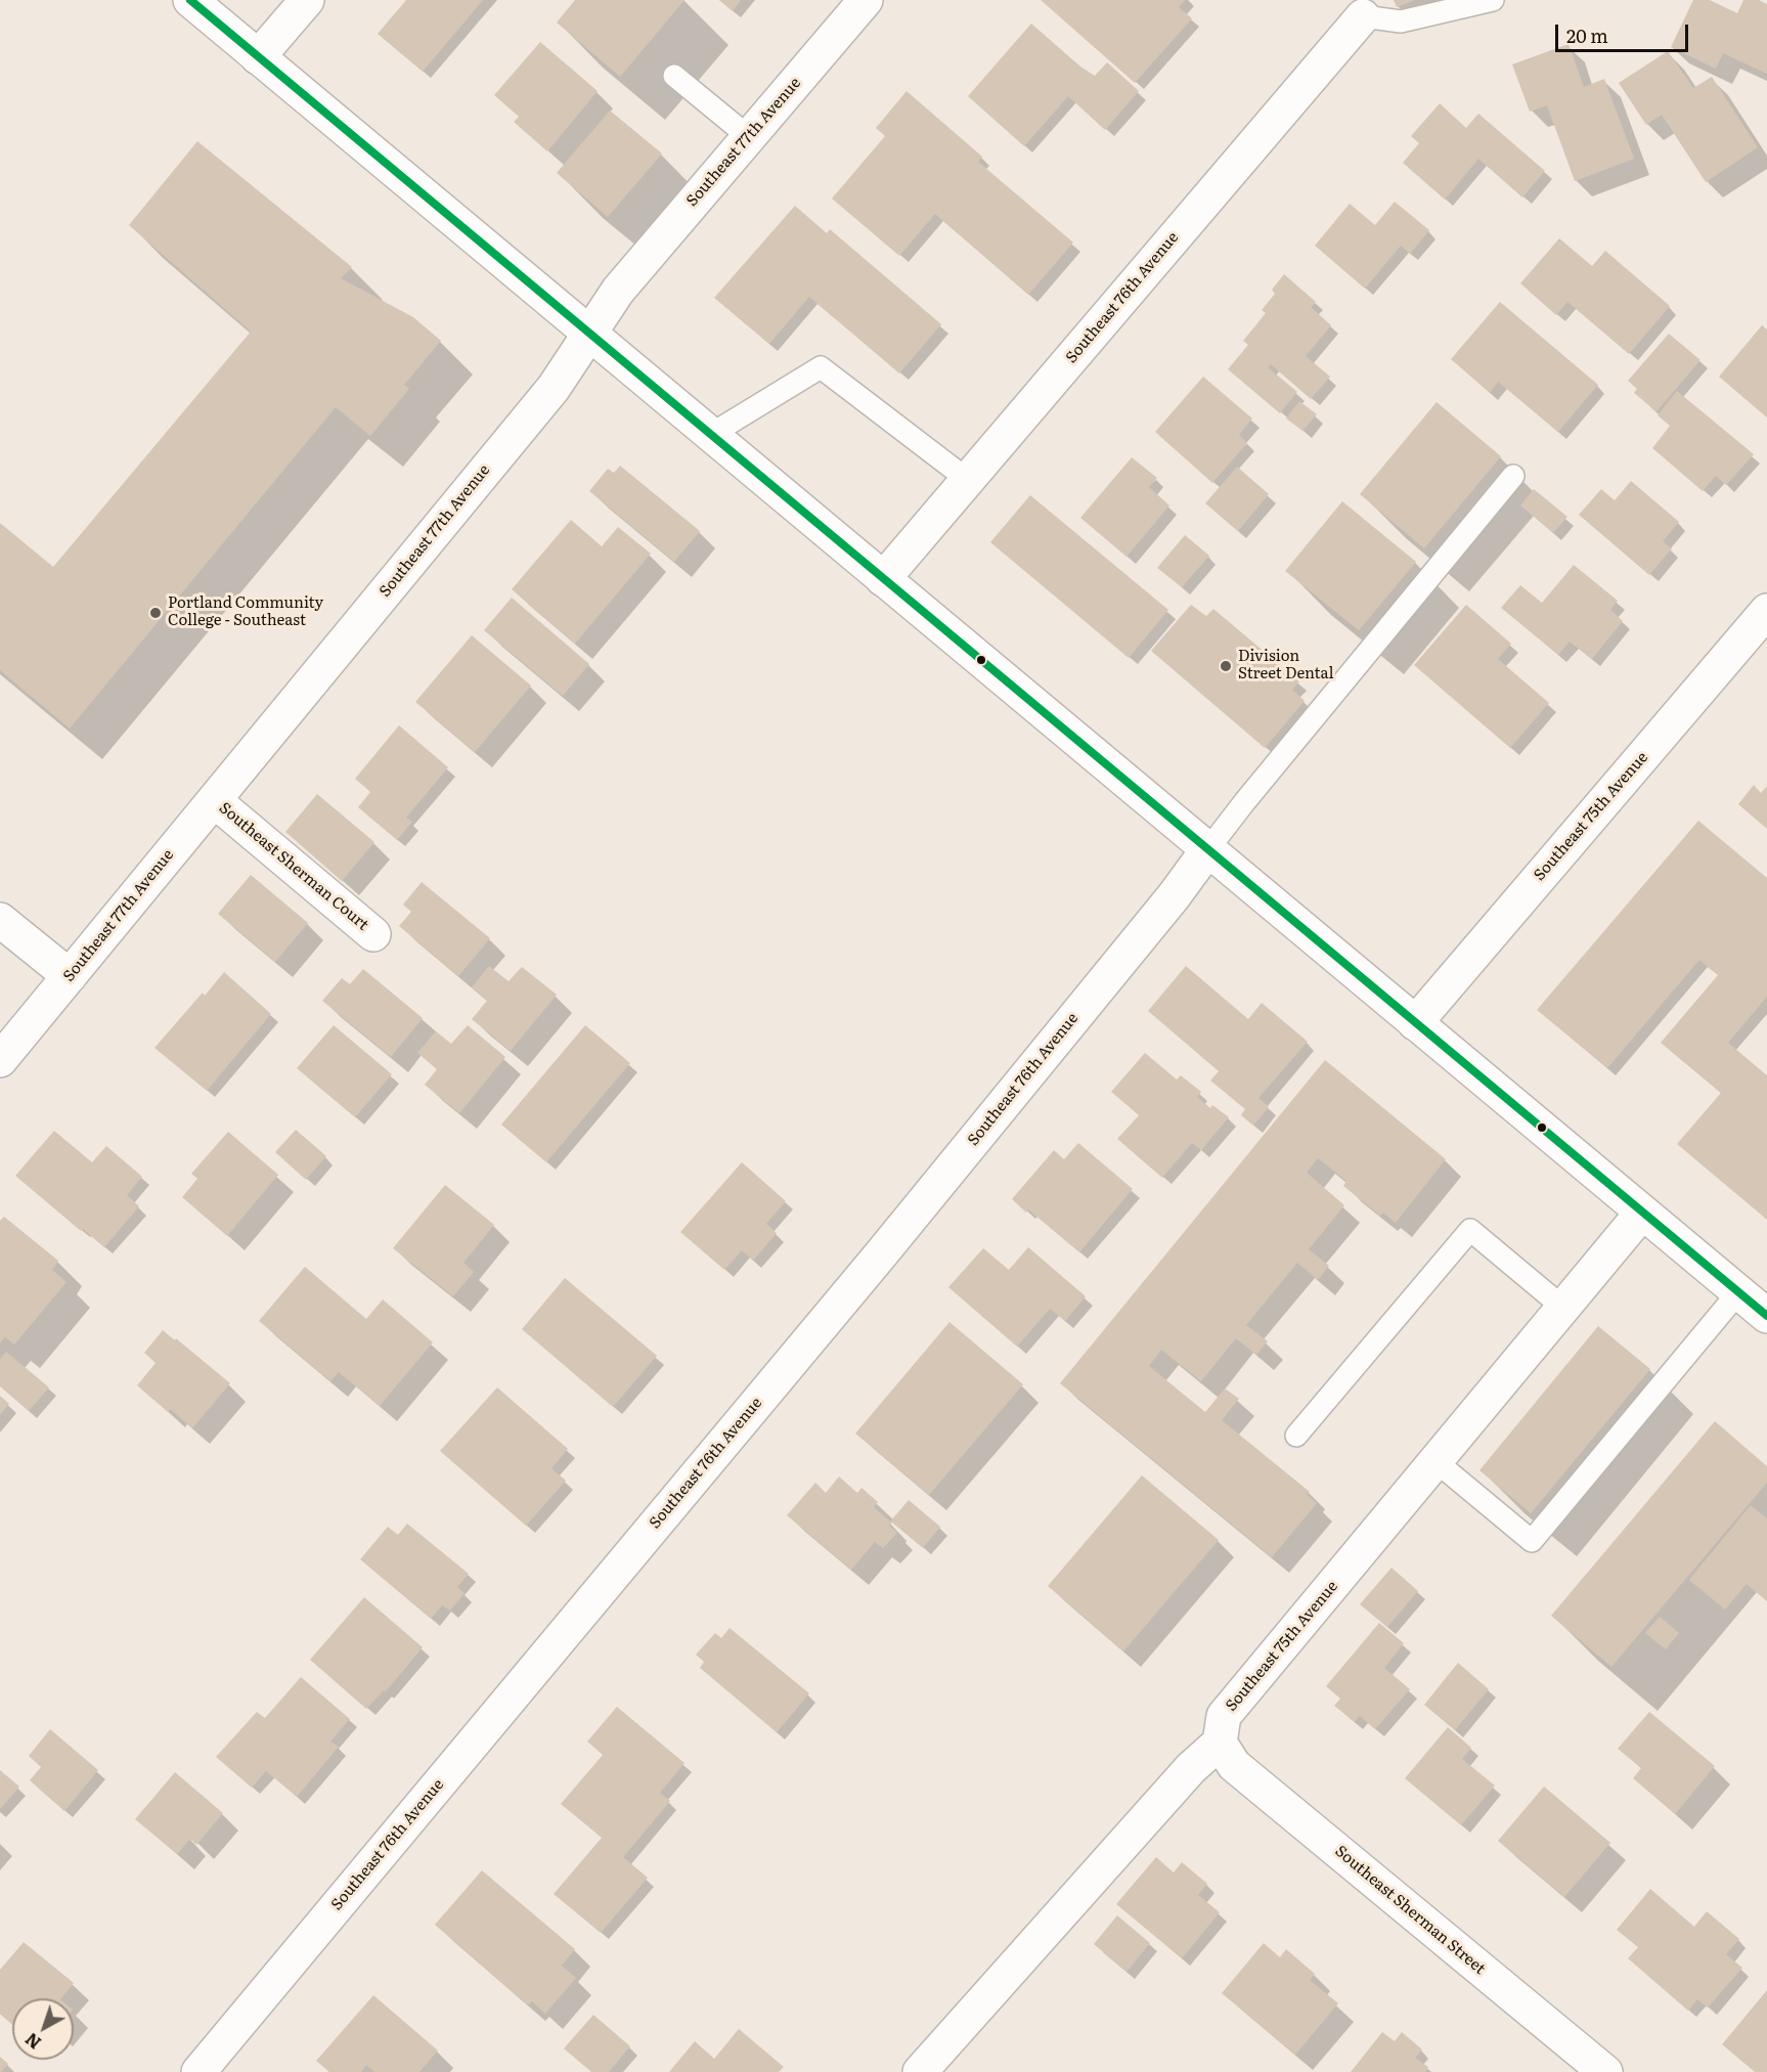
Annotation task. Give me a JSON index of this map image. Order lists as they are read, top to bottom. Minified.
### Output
{"streets":{"street":["Southeast 77th Avenue","Southeast 76th Avenue","Southeast 75th Avenue","Southeast Sherman Court","Southeast Sherman Street"]},"crossings":[["Southeast 77th Avenue","Southeast Sherman Court"],["Southeast 75th Avenue","Southeast Sherman Street"]],"places":["Portland Community College - Southeast","Division Street Dental"],"scale_bar":"20 m","north":"bottom left"}
